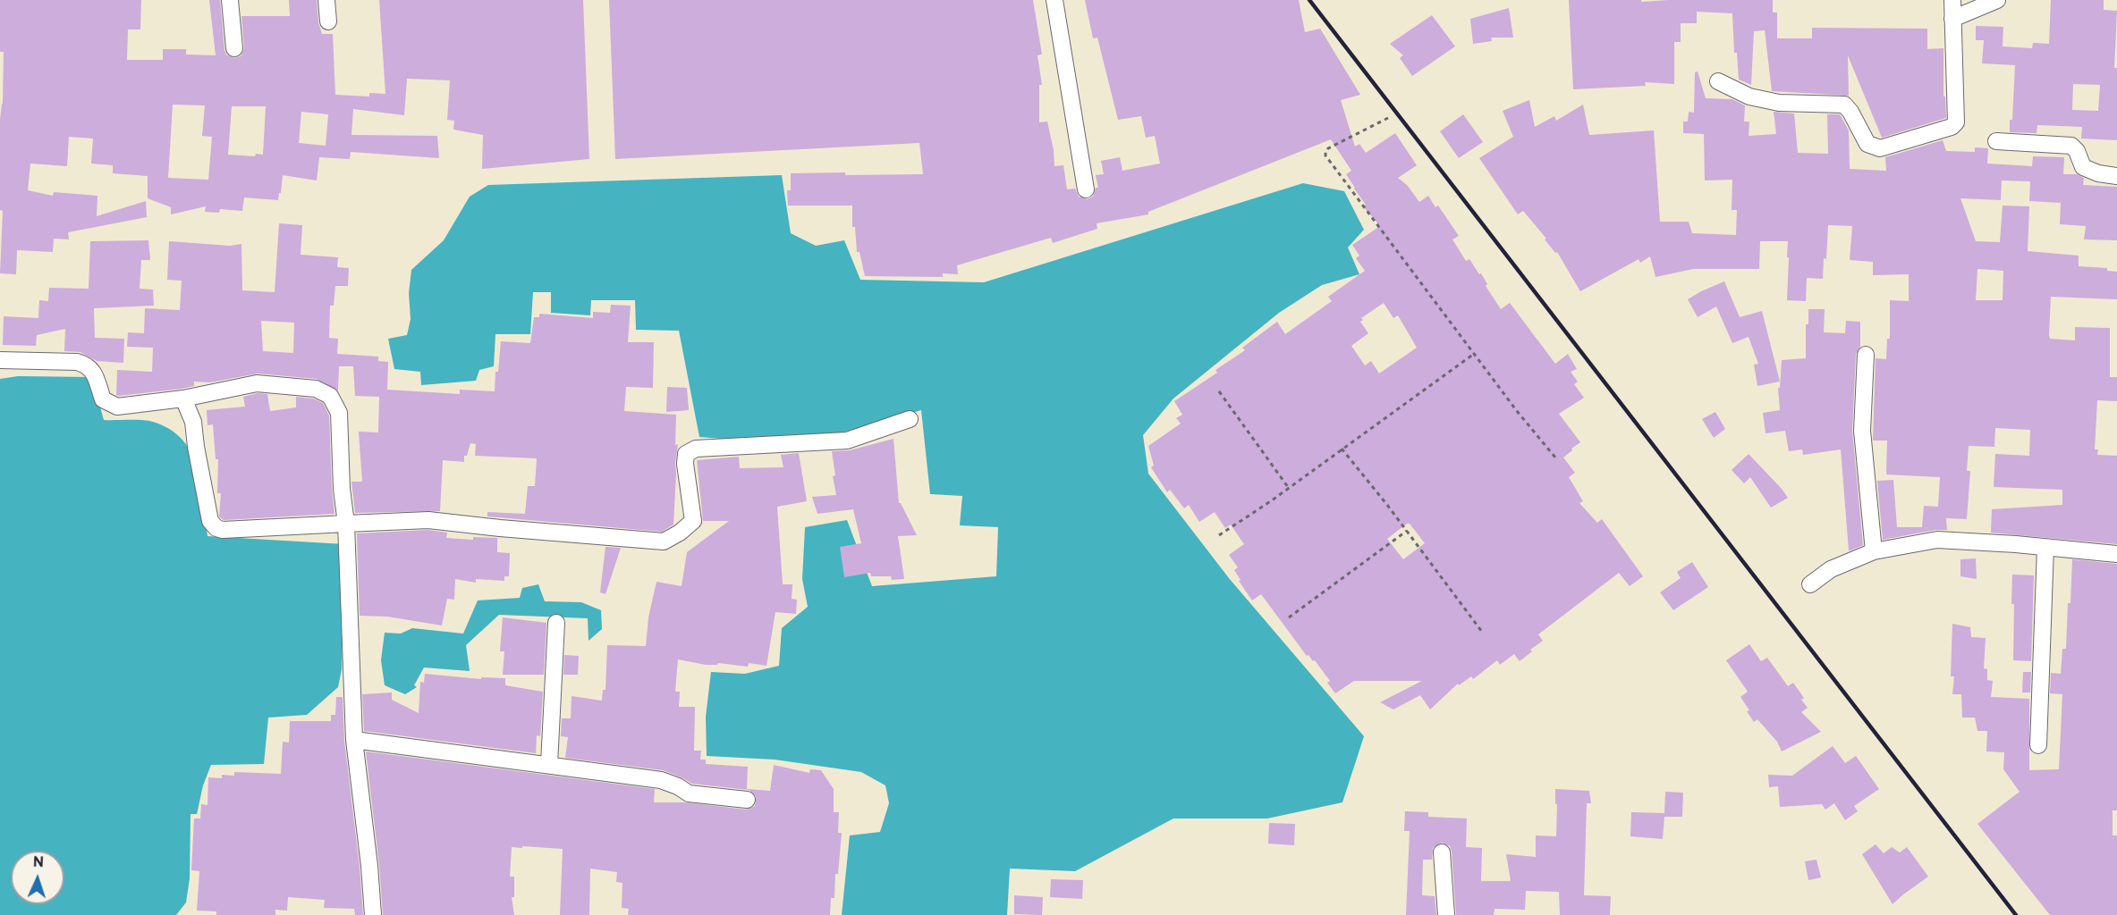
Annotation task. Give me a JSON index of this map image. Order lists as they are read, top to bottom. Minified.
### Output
{"north":"top"}
